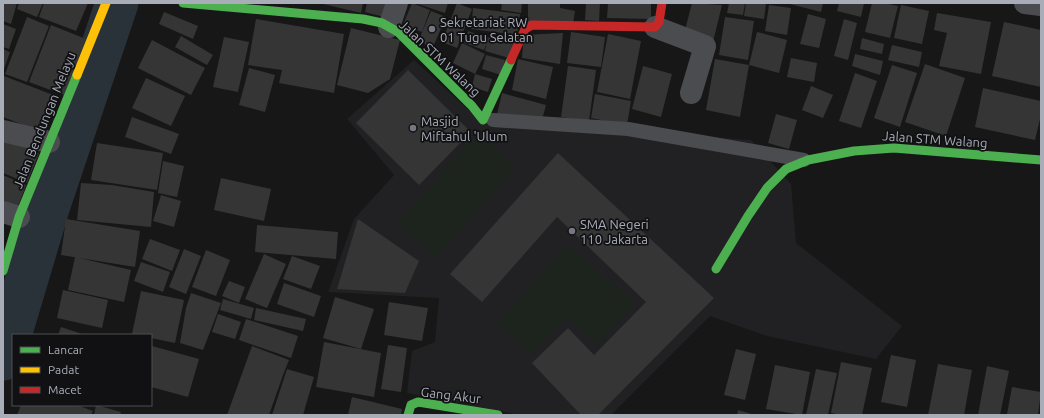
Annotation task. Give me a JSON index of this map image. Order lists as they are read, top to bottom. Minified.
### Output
{"streets":{"street":["Jalan STM Walang","Jalan Bendungan Melayu","Gang Akur"]},"places":["Sekretariat RW 01 Tugu Selatan","Masjid Miftahul 'Ulum","SMA Negeri 110 Jakarta"],"legend":["Lancar","Padat","Macet"]}
